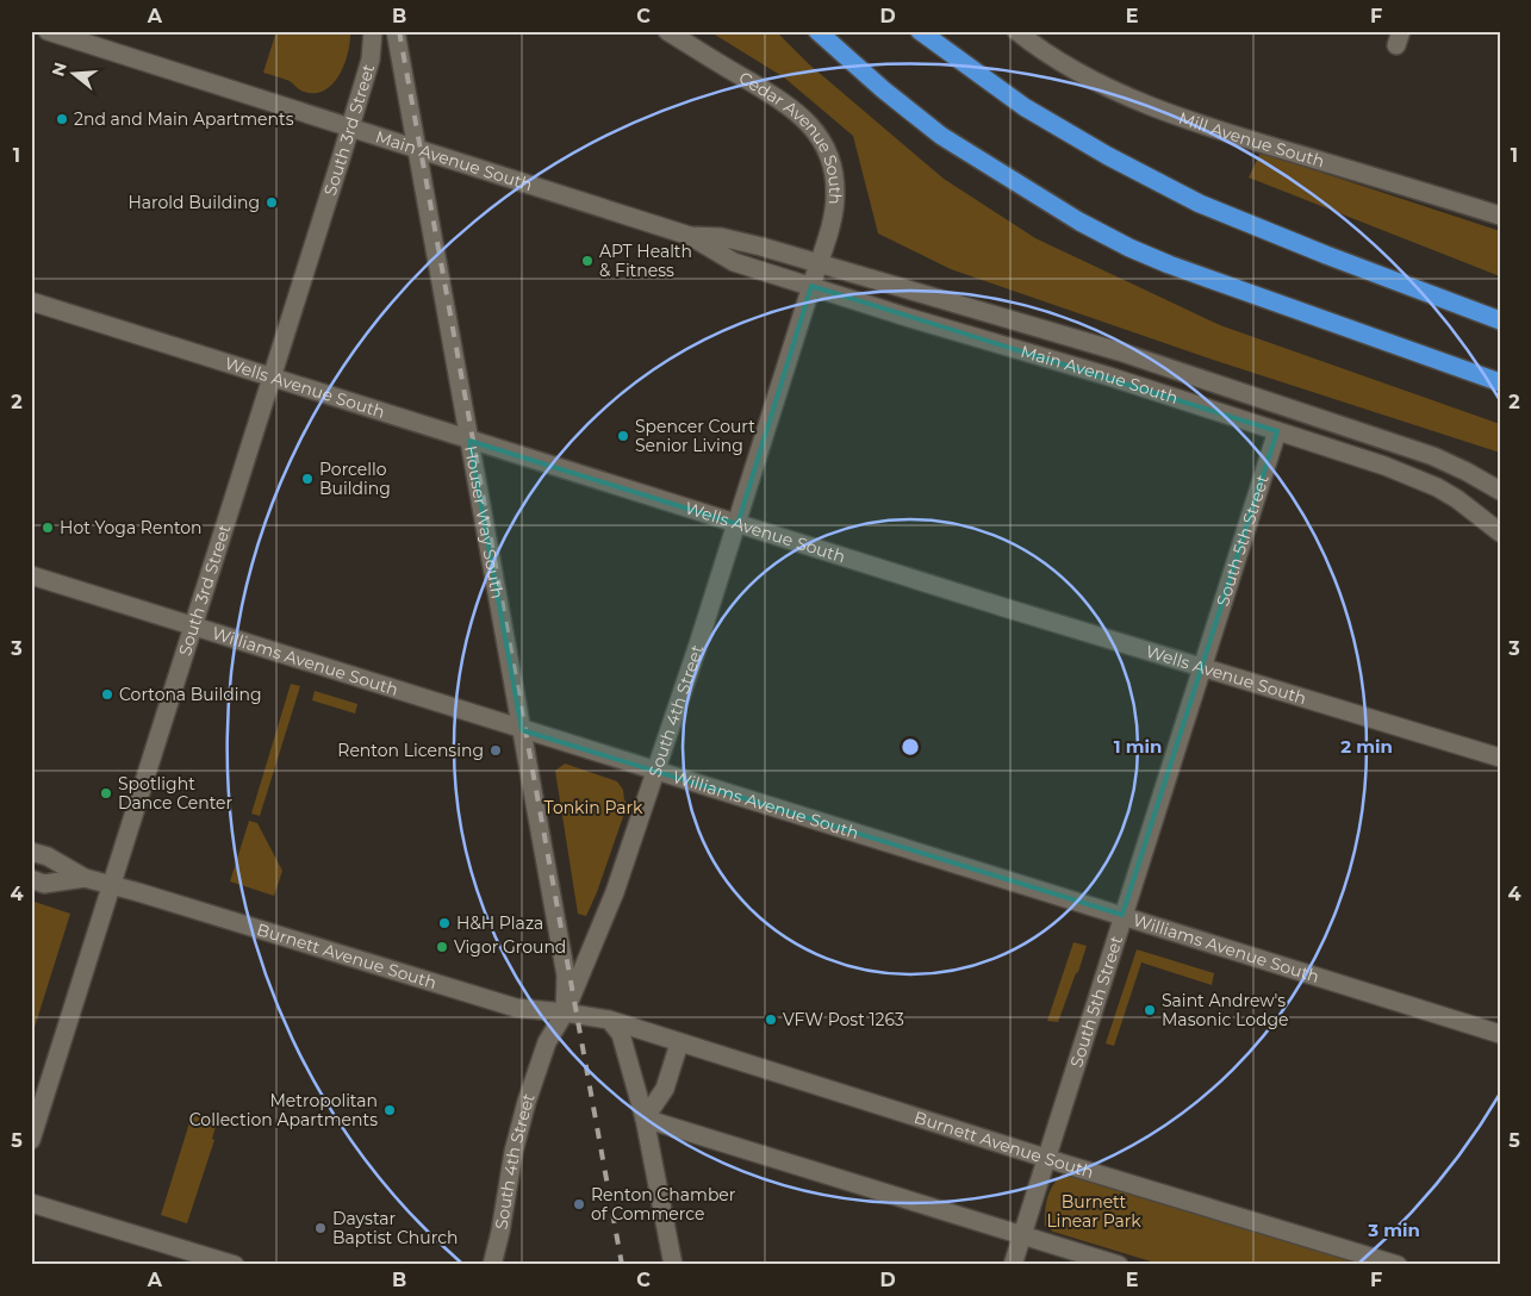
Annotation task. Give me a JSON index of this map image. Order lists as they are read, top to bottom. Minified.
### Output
{"streets":{"street":["South 3rd Street","Mill Avenue South","Cedar Avenue South","Main Avenue South","Wells Avenue South","Houser Way South","South 5th Street","Williams Avenue South","South 4th Street","Burnett Avenue South"]},"crossings":[["South 3rd Street","Main Avenue South"],["South 3rd Street","Wells Avenue South"],["South 3rd Street","Williams Avenue South"],["South 3rd Street","Burnett Avenue South"],["Cedar Avenue South","Main Avenue South"],["Cedar Avenue South","South 4th Street"],["Main Avenue South","Houser Way South"],["Main Avenue South","South 5th Street"],["Main Avenue South","South 4th Street"],["Wells Avenue South","Houser Way South"],["Wells Avenue South","South 5th Street"],["Wells Avenue South","South 4th Street"],["Houser Way South","Williams Avenue South"],["Houser Way South","South 4th Street"],["Houser Way South","Burnett Avenue South"],["South 5th Street","Williams Avenue South"],["South 5th Street","Burnett Avenue South"],["Williams Avenue South","South 4th Street"],["South 4th Street","Burnett Avenue South"]],"parks":["Tonkin Park","Burnett Linear Park"],"places":["2nd and Main Apartments","Harold Building","APT Health & Fitness","Spencer Court Senior Living","Porcello Building","Hot Yoga Renton","Cortona Building","Renton Licensing","Spotlight Dance Center","H&H Plaza","Vigor Ground","Saint Andrew's Masonic Lodge","VFW Post 1263","Metropolitan Collection Apartments","Renton Chamber of Commerce","Daystar Baptist Church"],"north":"left","grid":{"columns":["A","B","C","D","E","F"],"rows":["1","2","3","4","5"]},"rings":["1 min","2 min","3 min"]}
